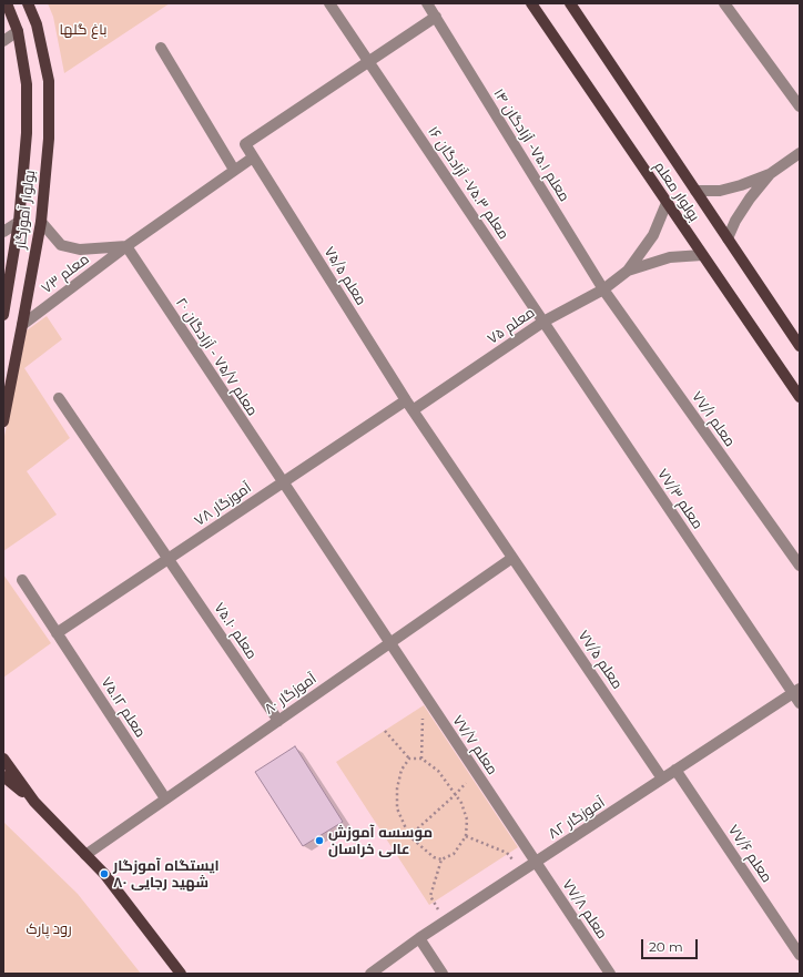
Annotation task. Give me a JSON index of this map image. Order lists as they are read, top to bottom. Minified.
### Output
{"streets":{"main road":["بولوار معلم","بولوار آموزگار"],"street":["معلم ۷۵.۱- آزادگان ۱۴","معلم ۷۵.۳- آزادگان ۱۶","معلم ۷۳","معلم ۷۵/۵","معلم ۷۵","معلم ۷۵/۷ - آزادگان ۲۰","معلم ۷۷/۱","معلم ۷۷/۳","آموزگار ۷۸","معلم ۷۵.۱۰","معلم ۷۷/۵","آموزگار ۸۰","معلم ۷۵.۱۲","معلم ۷۷/۷","آموزگار ۸۲","معلم ۷۷/۶","معلم ۷۷/۸"]},"crossings":[["معلم ۷۵.۱- آزادگان ۱۴","معلم ۷۵"],["معلم ۷۵.۱- آزادگان ۱۴","معلم ۷۷/۱"],["معلم ۷۵.۳- آزادگان ۱۶","معلم ۷۵"],["معلم ۷۵.۳- آزادگان ۱۶","معلم ۷۷/۳"],["بولوار آموزگار","معلم ۷۳"],["معلم ۷۳","معلم ۷۵/۵"],["معلم ۷۳","معلم ۷۵/۷ - آزادگان ۲۰"],["معلم ۷۵/۵","معلم ۷۵"],["معلم ۷۵/۵","آموزگار ۷۸"],["معلم ۷۵/۵","معلم ۷۷/۵"],["معلم ۷۵","معلم ۷۷/۱"],["معلم ۷۵","معلم ۷۷/۳"],["معلم ۷۵","معلم ۷۷/۵"],["معلم ۷۵/۷ - آزادگان ۲۰","آموزگار ۷۸"],["معلم ۷۵/۷ - آزادگان ۲۰","آموزگار ۸۰"],["معلم ۷۵/۷ - آزادگان ۲۰","معلم ۷۷/۷"],["معلم ۷۷/۳","آموزگار ۸۲"],["آموزگار ۷۸","معلم ۷۵.۱۰"],["آموزگار ۷۸","معلم ۷۵.۱۲"],["معلم ۷۵.۱۰","آموزگار ۸۰"],["معلم ۷۷/۵","آموزگار ۸۰"],["معلم ۷۷/۵","آموزگار ۸۲"],["آموزگار ۸۰","معلم ۷۵.۱۲"],["آموزگار ۸۰","معلم ۷۷/۷"],["معلم ۷۷/۷","آموزگار ۸۲"],["معلم ۷۷/۷","معلم ۷۷/۸"],["آموزگار ۸۲","معلم ۷۷/۶"],["آموزگار ۸۲","معلم ۷۷/۸"]],"parks":["باغ گلها","رود پارک"],"places":["موسسه آموزش عالی خراسان","ایستگاه آموزگار شهید رجایی ۸۰"],"scale_bar":"20 m"}
